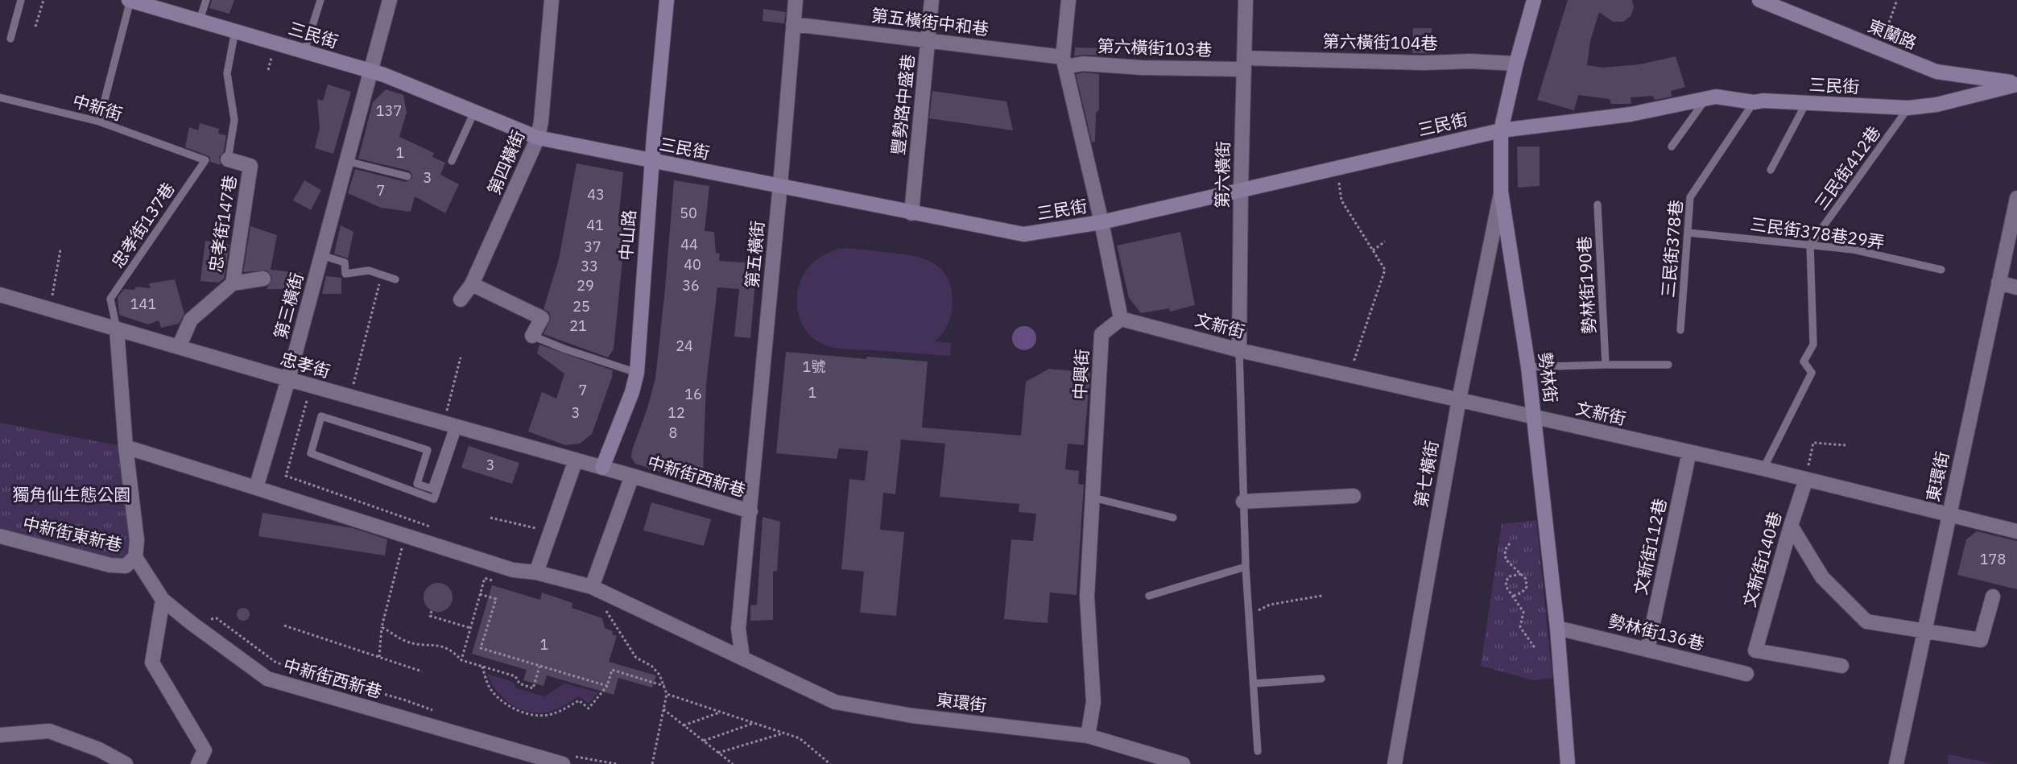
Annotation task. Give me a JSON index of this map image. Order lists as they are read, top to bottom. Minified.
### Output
{"streets":{"street":["第五橫街中和巷","東蘭路","三民街","第六橫街104巷","第六橫街103巷","豐勢路中盛巷","第四橫街","第六橫街","忠孝街147巷","中山路","第五橫街","第三橫街","文新街","忠孝街","中興街","勢林街","第七橫街","中新街西新巷","東環街","中新街東新巷","文新街112巷","文新街140巷","勢林街136巷"],"lane":["中新街","三民街412巷","忠孝街137巷","三民街378巷29弄","三民街378巷","勢林街190巷"]},"crossings":[["第五橫街中和巷","第六橫街103巷"],["第五橫街中和巷","豐勢路中盛巷"],["第五橫街中和巷","第五橫街"],["東蘭路","三民街"],["三民街","豐勢路中盛巷"],["三民街","第四橫街"],["三民街","三民街412巷"],["三民街","第六橫街"],["三民街","中山路"],["三民街","三民街378巷"],["三民街","第五橫街"],["三民街","第三橫街"],["三民街","勢林街"],["第六橫街104巷","第六橫街103巷"],["第六橫街104巷","第六橫街"],["第六橫街104巷","勢林街"],["第六橫街103巷","第六橫街"],["中新街","忠孝街137巷"],["三民街412巷","三民街378巷29弄"],["第六橫街","文新街"],["忠孝街147巷","忠孝街"],["忠孝街137巷","忠孝街"],["三民街378巷29弄","三民街378巷"],["中山路","忠孝街"],["中山路","中新街西新巷"],["第五橫街","中新街西新巷"],["第三橫街","忠孝街"],["第三橫街","東環街"],["文新街","中興街"],["文新街","勢林街"],["文新街","第七橫街"],["文新街","東環街"],["文新街","文新街112巷"],["文新街","文新街140巷"],["忠孝街","中新街西新巷"],["中興街","東環街"],["勢林街","第七橫街"],["勢林街","勢林街136巷"],["中新街西新巷","東環街"],["中新街西新巷","中新街東新巷"],["文新街112巷","勢林街136巷"]],"parks":["獨角仙生態公園"],"house_numbers":["137","1","3","7","43","50","41","44","37","40","33","29","36","141","25","21","24","1號","7","1","16","3","12","8","3","178","1"]}
